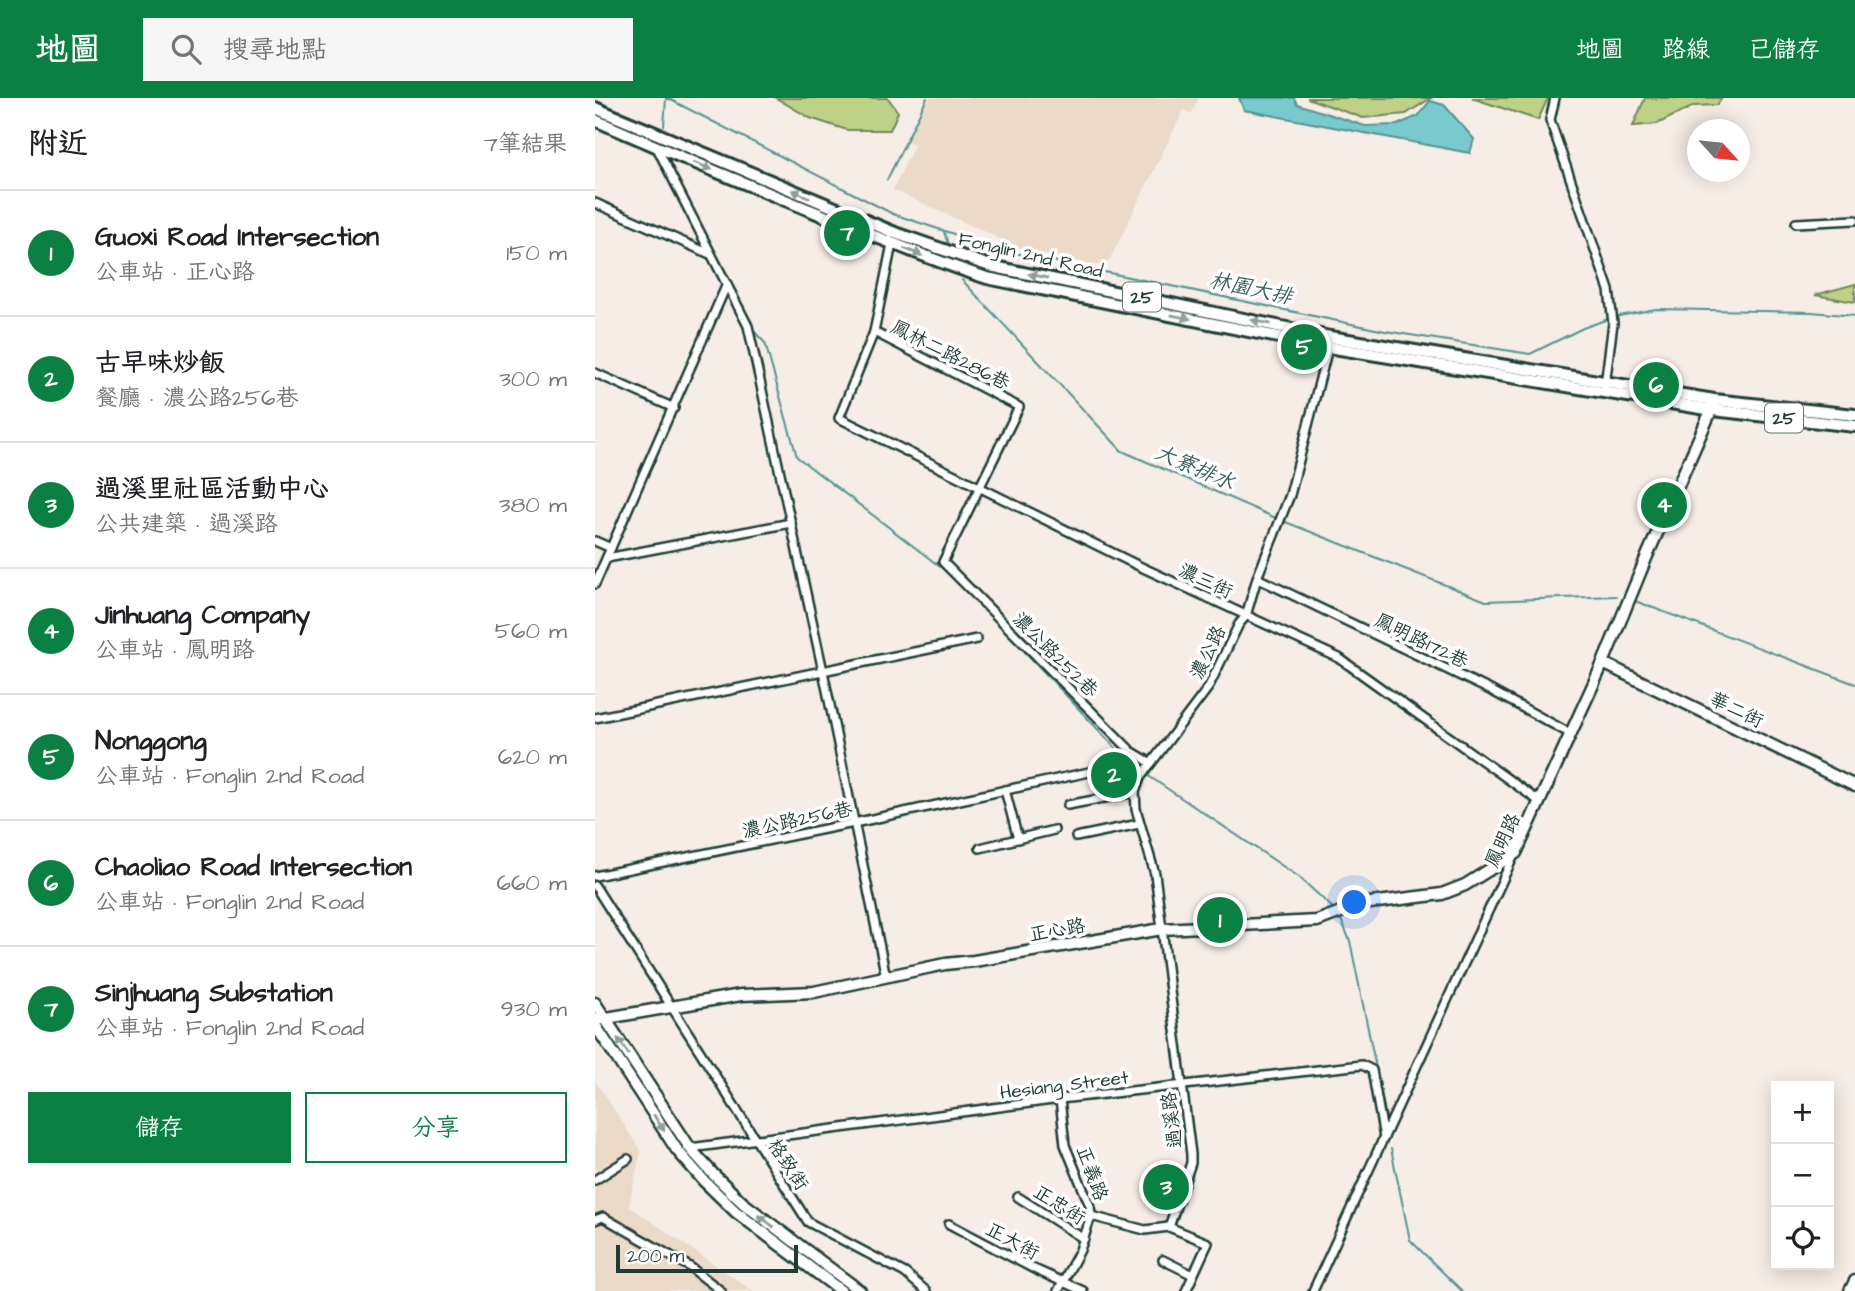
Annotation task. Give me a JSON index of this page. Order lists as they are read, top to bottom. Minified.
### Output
{"streets":{"main road":["Fonglin 2nd Road","25"],"street":["鳳林二路286巷","濃三街","鳳明路172巷","濃公路","濃公路252巷","華二街","濃公路256巷","鳳明路","正心路","Hesiang Street","過溪路","格致街","正義路","正忠街","正大街"]},"crossings":[["Fonglin 2nd Road","鳳林二路286巷"],["Fonglin 2nd Road","濃公路"],["Fonglin 2nd Road","鳳明路"],["鳳林二路286巷","濃三街"],["鳳林二路286巷","濃公路252巷"],["濃三街","濃公路"],["濃三街","濃公路252巷"],["濃三街","鳳明路"],["鳳明路172巷","濃公路"],["鳳明路172巷","鳳明路"],["濃公路","濃公路252巷"],["濃公路","濃公路256巷"],["濃公路","正心路"],["濃公路","過溪路"],["濃公路252巷","濃公路256巷"],["華二街","鳳明路"],["鳳明路","正心路"],["鳳明路","Hesiang Street"],["正心路","過溪路"],["正心路","格致街"],["Hesiang Street","過溪路"],["Hesiang Street","格致街"],["Hesiang Street","正義路"]],"water":["林園大排","大寮排水"],"scale_bar":"200 m","north":"bottom right","page":{"header":"地圖","search":"搜尋地點","nav":["地圖","路線","已儲存"],"heading":["附近","7筆結果"],"list":[{"mark":"1","name":"Guoxi Road Intersection","note":"公車站 · 正心路","value":"150 m"},{"mark":"2","name":"古早味炒飯","note":"餐廳 · 濃公路256巷","value":"300 m"},{"mark":"3","name":"過溪里社區活動中心","note":"公共建築 · 過溪路","value":"380 m"},{"mark":"4","name":"Jinhuang Company","note":"公車站 · 鳳明路","value":"560 m"},{"mark":"5","name":"Nonggong","note":"公車站 · Fonglin 2nd Road","value":"620 m"},{"mark":"6","name":"Chaoliao Road Intersection","note":"公車站 · Fonglin 2nd Road","value":"660 m"},{"mark":"7","name":"Sinjhuang Substation","note":"公車站 · Fonglin 2nd Road","value":"930 m"}],"pins":["7","5","6","4","2","1","3"],"buttons":["儲存","分享"],"map_buttons":["+","−"],"scale":"200 m"}}
